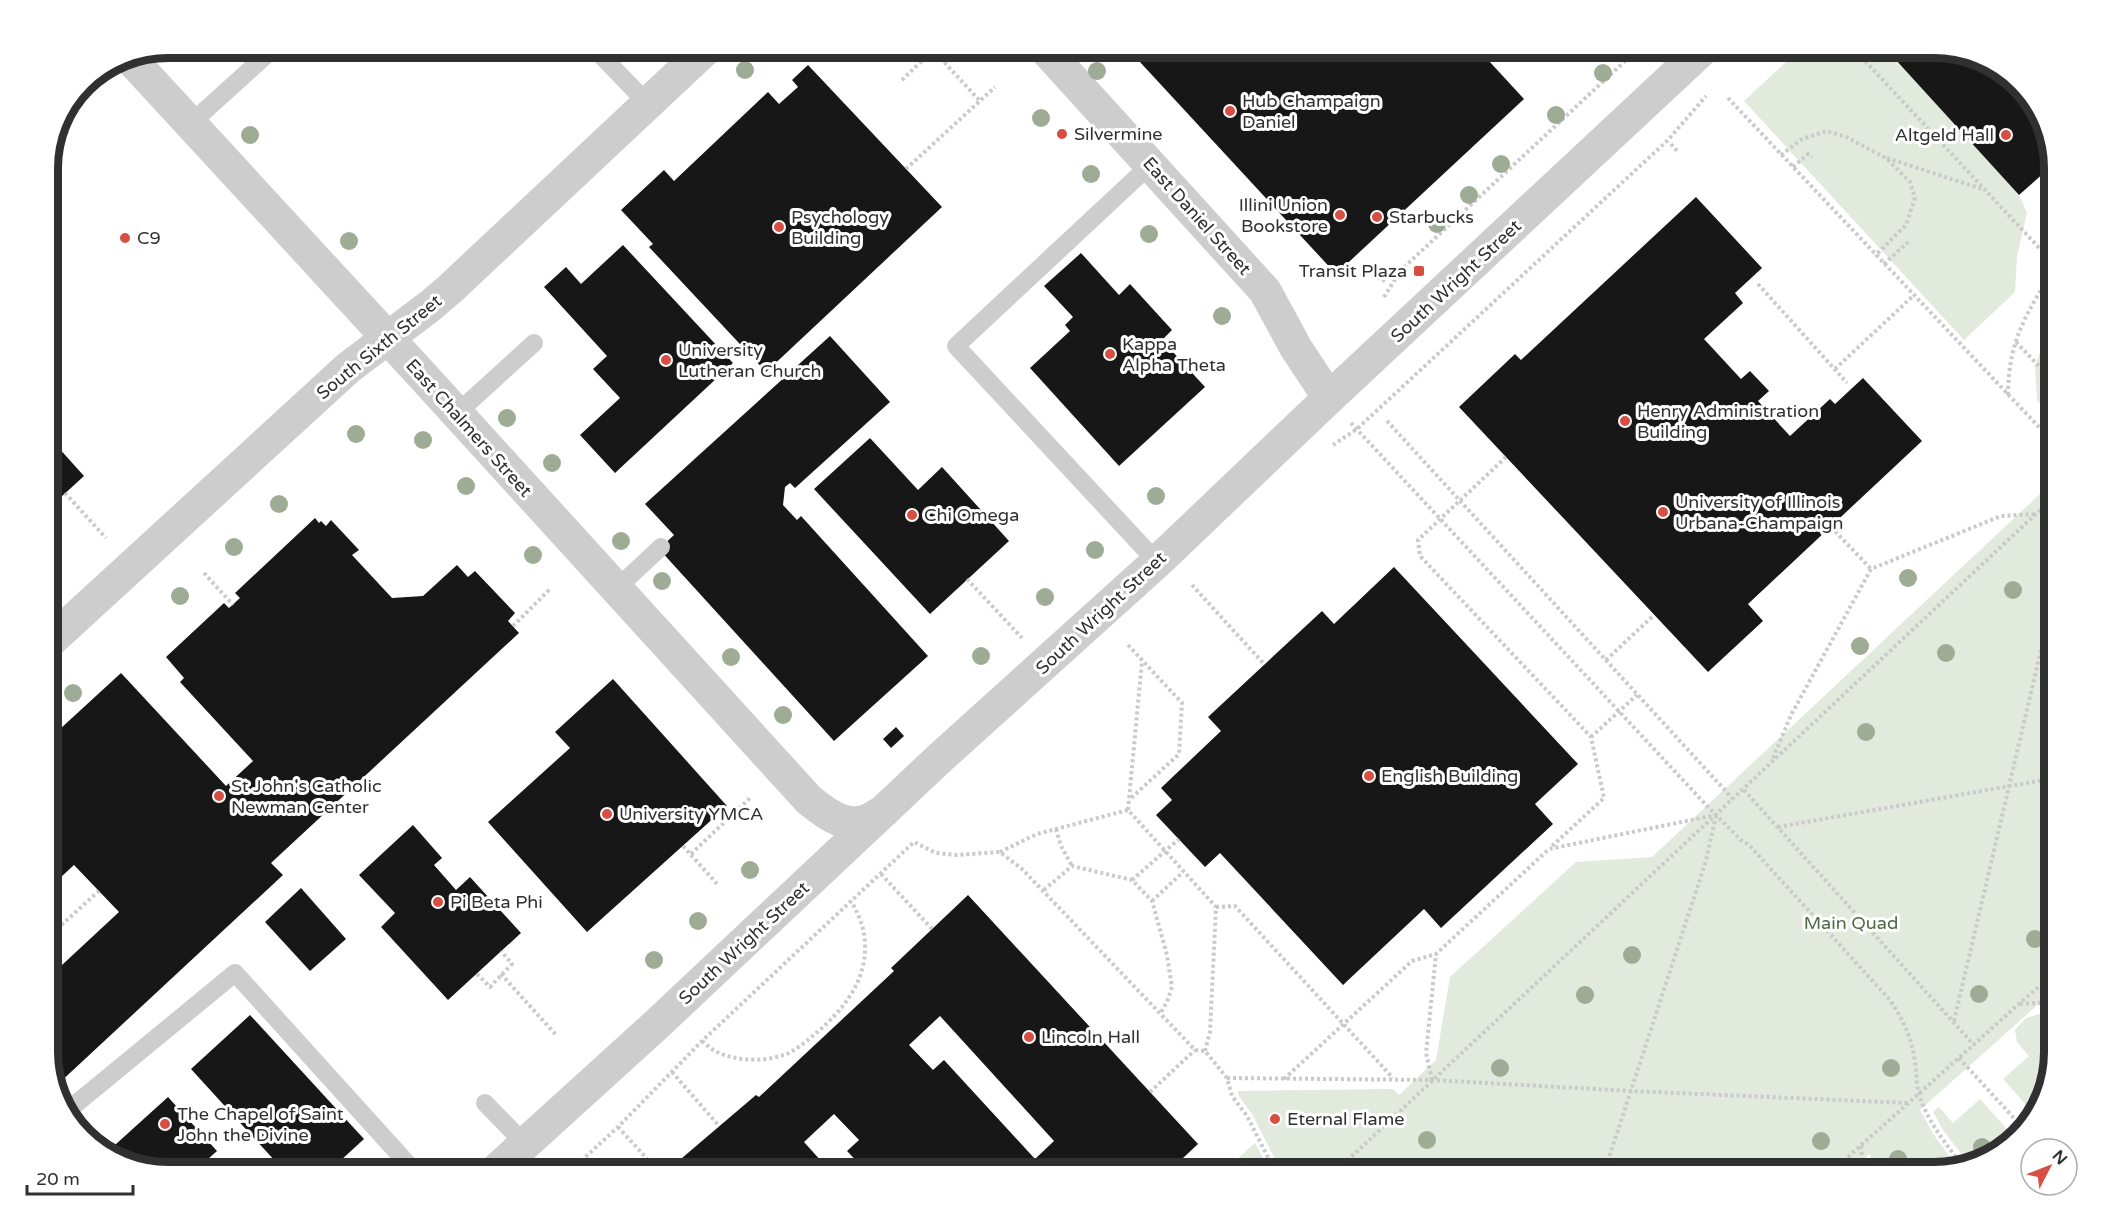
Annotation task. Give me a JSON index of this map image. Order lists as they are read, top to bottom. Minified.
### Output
{"streets":{"street":["East Daniel Street","South Wright Street","South Sixth Street","East Chalmers Street"]},"crossings":[["East Daniel Street","South Wright Street"],["South Wright Street","East Chalmers Street"],["South Sixth Street","East Chalmers Street"]],"parks":["Main Quad"],"places":{"other":["Hub Champaign Daniel","Silvermine","Altgeld Hall","Illini Union Bookstore","Starbucks","Psychology Building","C9","Kappa Alpha Theta","University Lutheran Church","Henry Administration Building","University of Illinois Urbana-Champaign","Chi Omega","English Building","St John's Catholic Newman Center","University YMCA","Pi Beta Phi","Lincoln Hall","Eternal Flame","The Chapel of Saint John the Divine"],"transit":["Transit Plaza"]},"scale_bar":"20 m","north":"top right"}
